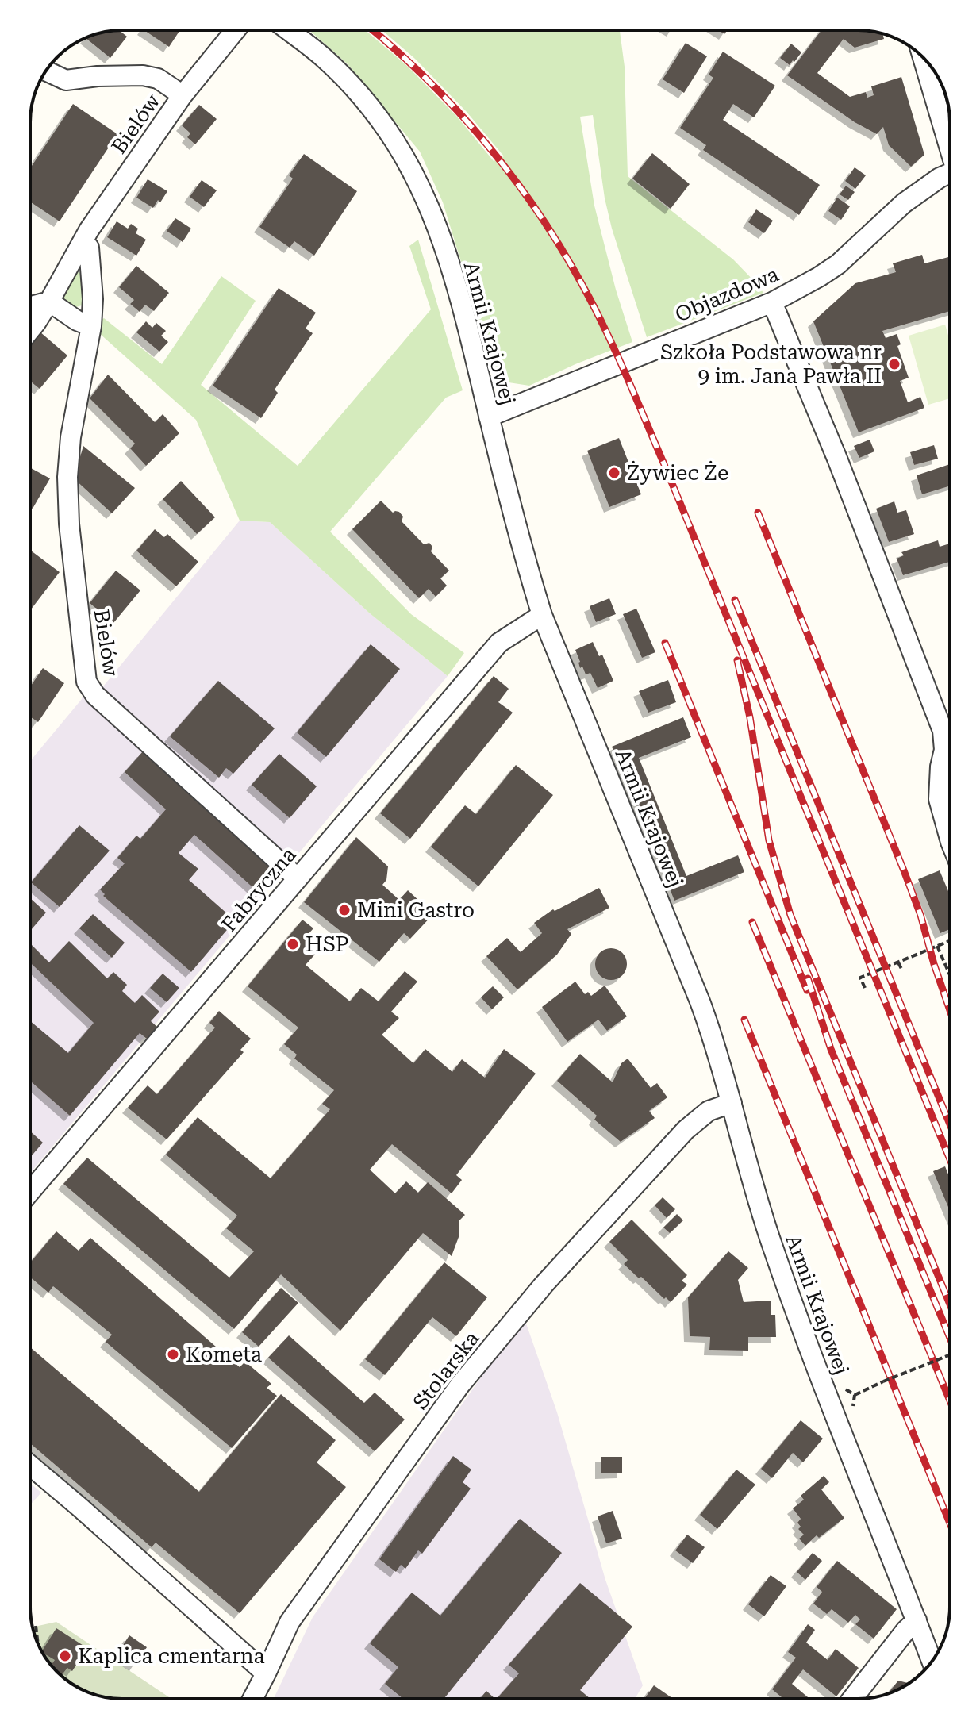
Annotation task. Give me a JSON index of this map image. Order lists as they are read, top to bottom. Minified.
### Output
{"streets":{"street":["Bielów","Objazdowa","Armii Krajowej","Fabryczna","Stolarska"]},"crossings":[["Bielów","Fabryczna"],["Objazdowa","Armii Krajowej"],["Armii Krajowej","Fabryczna"],["Armii Krajowej","Stolarska"]],"places":["Szkoła Podstawowa nr 9 im. Jana Pawła II","Żywiec Że","Mini Gastro","HSP","Kometa","Kaplica cmentarna"]}
